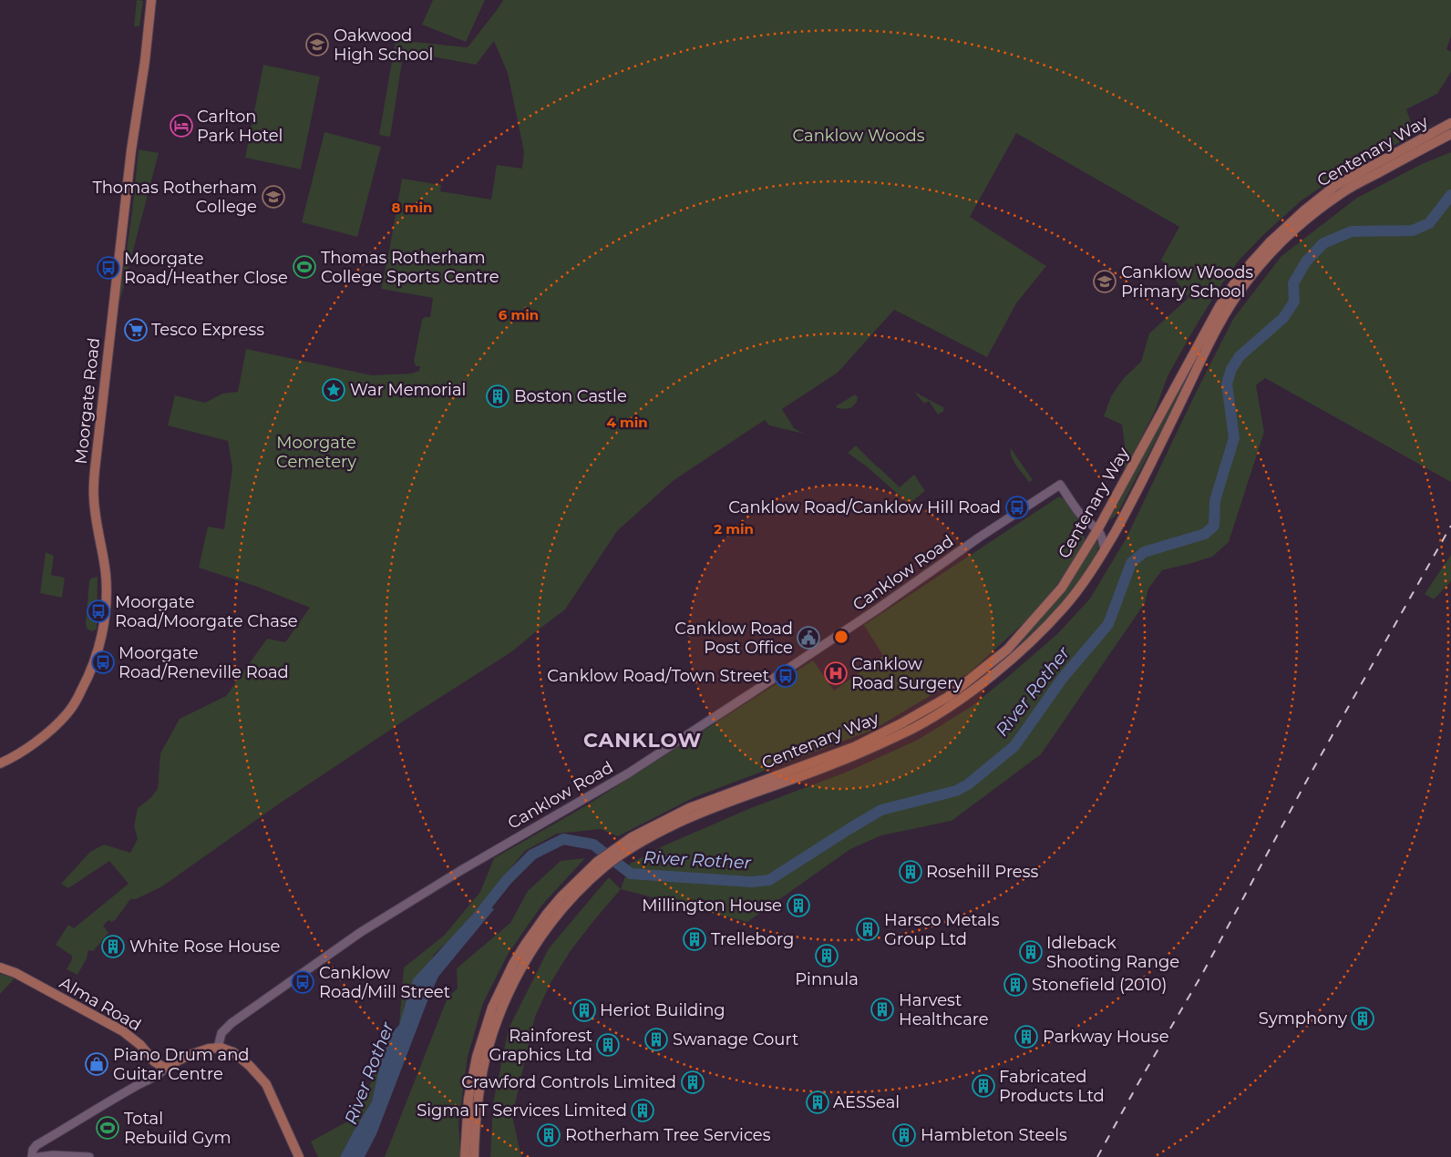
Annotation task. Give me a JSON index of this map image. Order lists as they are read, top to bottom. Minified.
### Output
{"streets":{"main road":["Centenary Way","Moorgate Road","Alma Road"],"street":["Canklow Road"]},"crossings":[["Centenary Way","Canklow Road"]],"districts":["CANKLOW"],"water":["River Rother"],"parks":["Canklow Woods","Moorgate Cemetery"],"places":{"school or university":["Oakwood High School","Thomas Rotherham College","Canklow Woods Primary School"],"hotel":["Carlton Park Hotel"],"sports":["Thomas Rotherham College Sports Centre","Total Rebuild Gym"],"bus stop":["Moorgate Road/Heather Close","Canklow Road/Canklow Hill Road","Moorgate Road/Moorgate Chase","Moorgate Road/Reneville Road","Canklow Road/Town Street","Canklow Road/Mill Street"],"supermarket":["Tesco Express"],"place":["War Memorial"],"building":["Boston Castle","Rosehill Press","Millington House","Harsco Metals Group Ltd","Trelleborg","White Rose House","Idleback Shooting Range","Pinnula","Stonefield (2010)","Harvest Healthcare","Heriot Building","Symphony","Parkway House","Swanage Court","Rainforest Graphics Ltd","Crawford Controls Limited","Fabricated Products Ltd","AESSeal","Sigma IT Services Limited","Rotherham Tree Services","Hambleton Steels"],"public building":["Canklow Road Post Office"],"hospital":["Canklow Road Surgery"],"shop":["Piano Drum and Guitar Centre"]},"rings":["8 min","6 min","4 min","2 min"]}
